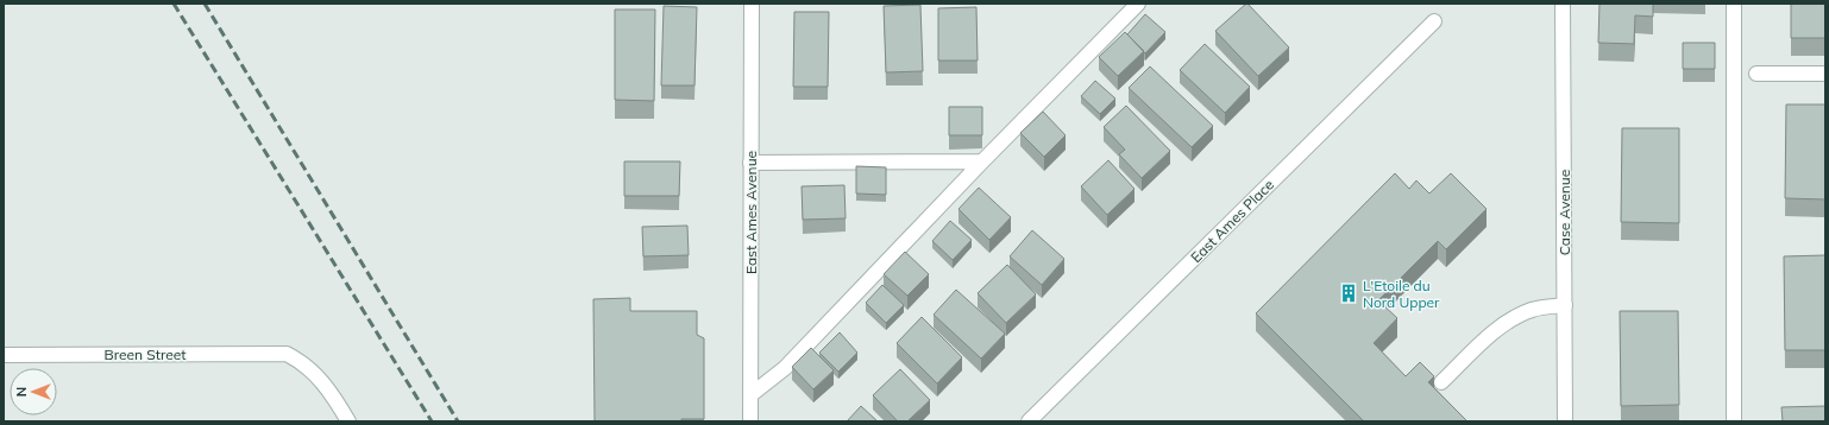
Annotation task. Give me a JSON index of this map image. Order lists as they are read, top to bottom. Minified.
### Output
{"streets":{"street":["East Ames Avenue","Case Avenue","East Ames Place","Breen Street"]},"places":{"building":["L'Etoile du Nord Upper"]},"north":"left"}
